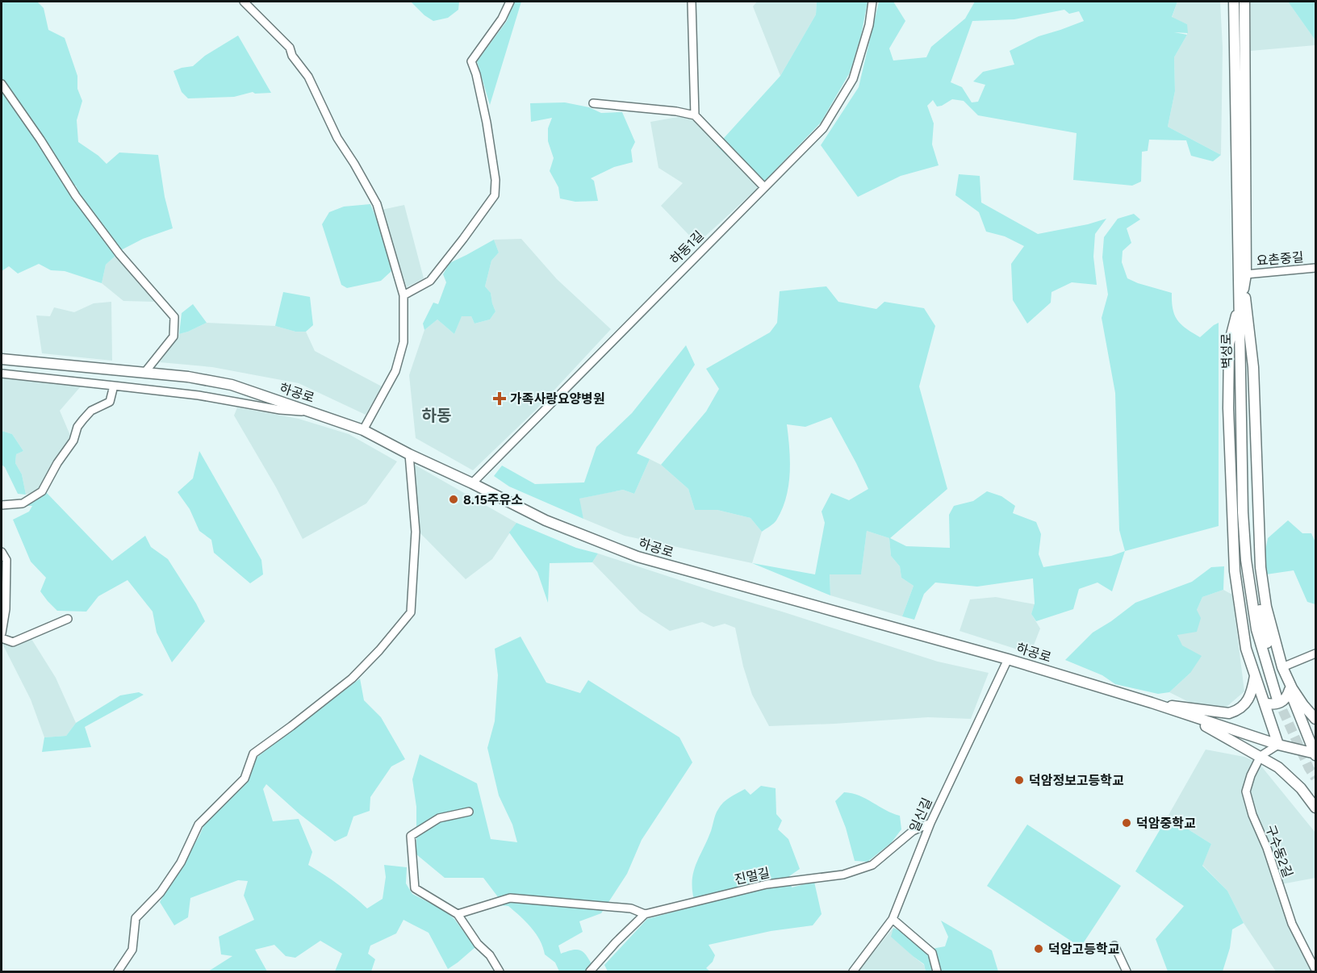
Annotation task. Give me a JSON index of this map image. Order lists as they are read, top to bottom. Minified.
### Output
{"streets":{"main road":["벽성로","하공로"],"street":["하동1길","요촌중길","일신길","구수동2길","진멀길"]},"crossings":[["하동1길","하공로"],["요촌중길","벽성로"],["하공로","일신길"],["일신길","진멀길"]],"districts":["하동"],"places":{"health":["가족사랑요양병원"],"other":["8.15주유소","덕암정보고등학교","덕암중학교","덕암고등학교"]}}
